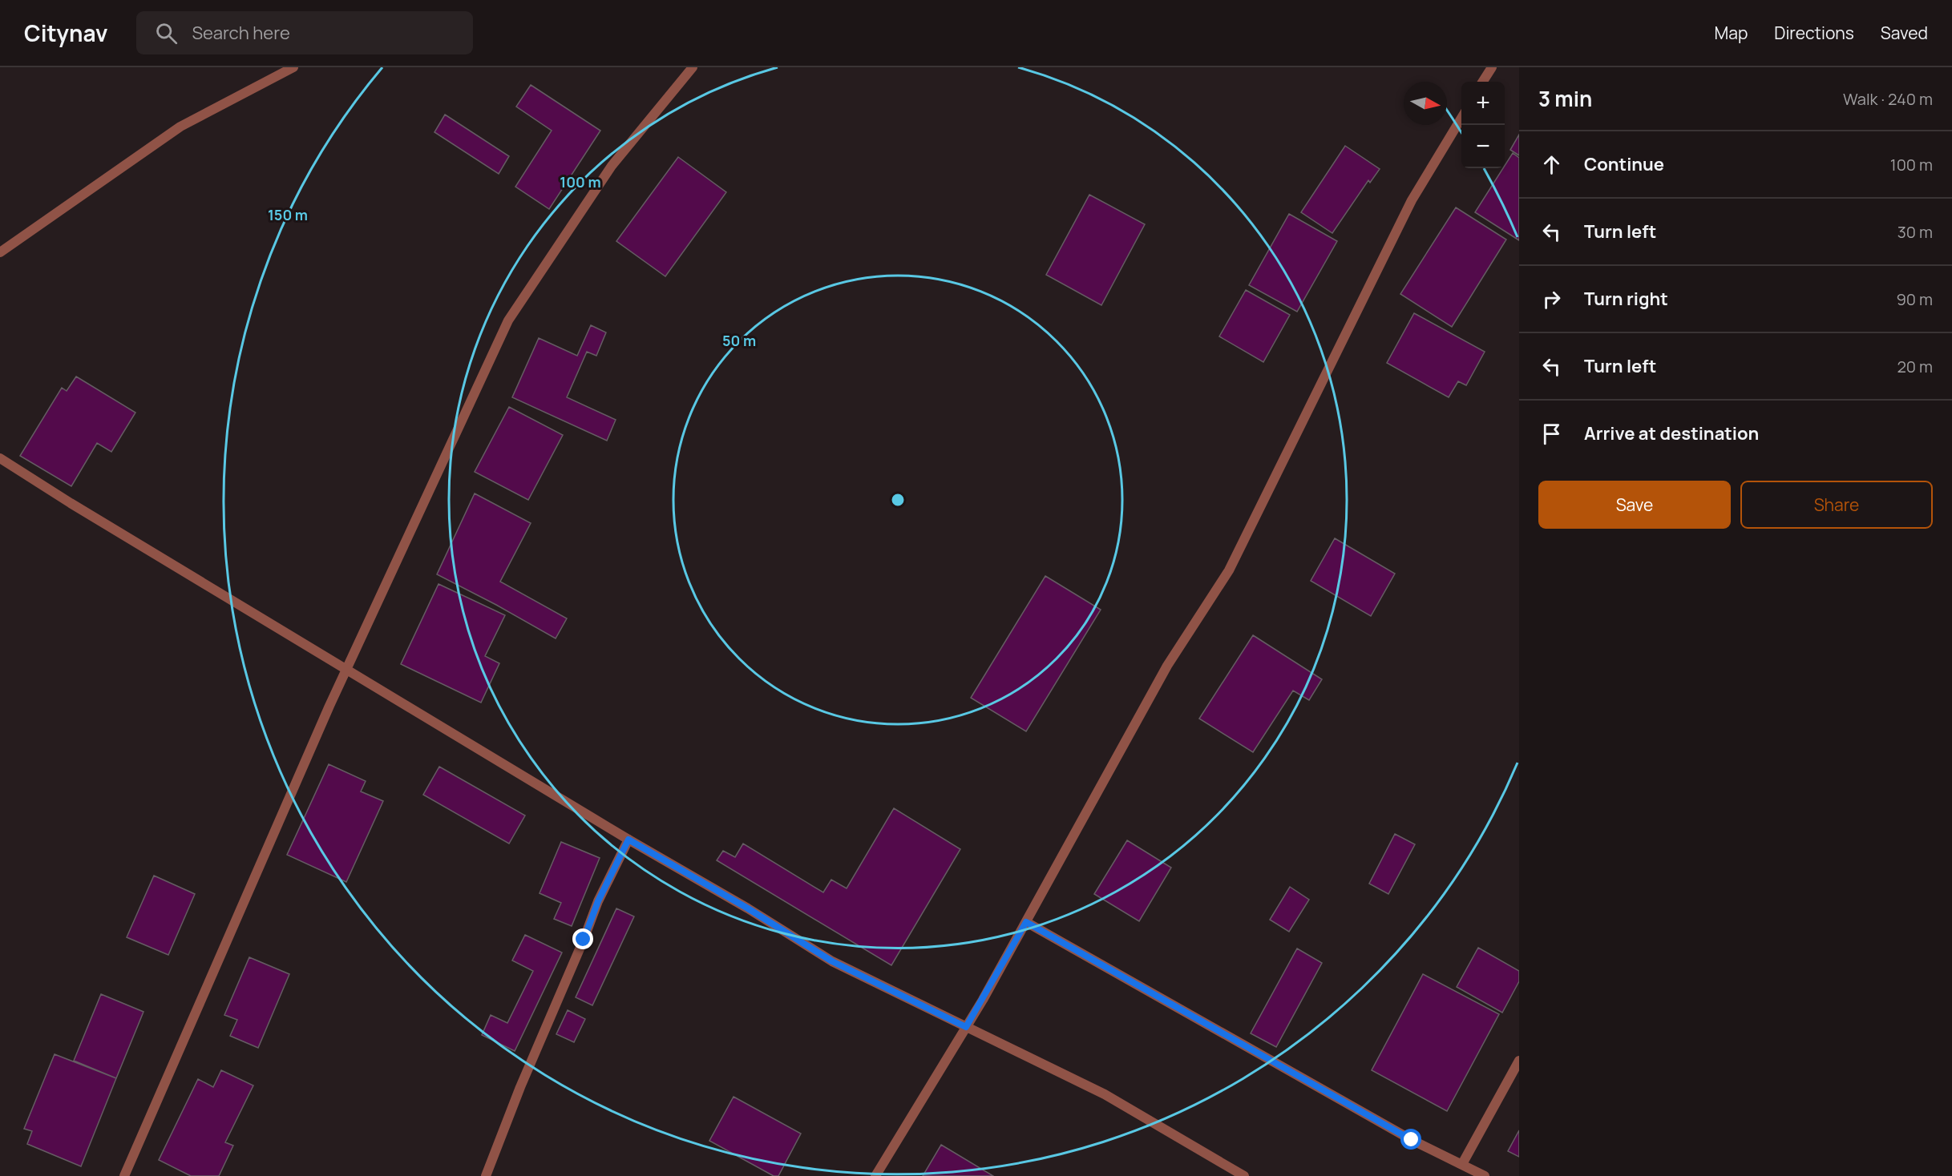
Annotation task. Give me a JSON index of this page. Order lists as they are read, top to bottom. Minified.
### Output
{"north":"right","page":{"header":"Citynav","search":"Search here","nav":["Map","Directions","Saved"],"heading":["3 min","Walk · 240 m"],"map_buttons":["+","−"],"list":[["Continue","100 m"],["Turn left","30 m"],["Turn right","90 m"],["Turn left","20 m"],"Arrive at destination"],"buttons":["Save","Share"]},"rings":["100 m","150 m","50 m"]}
